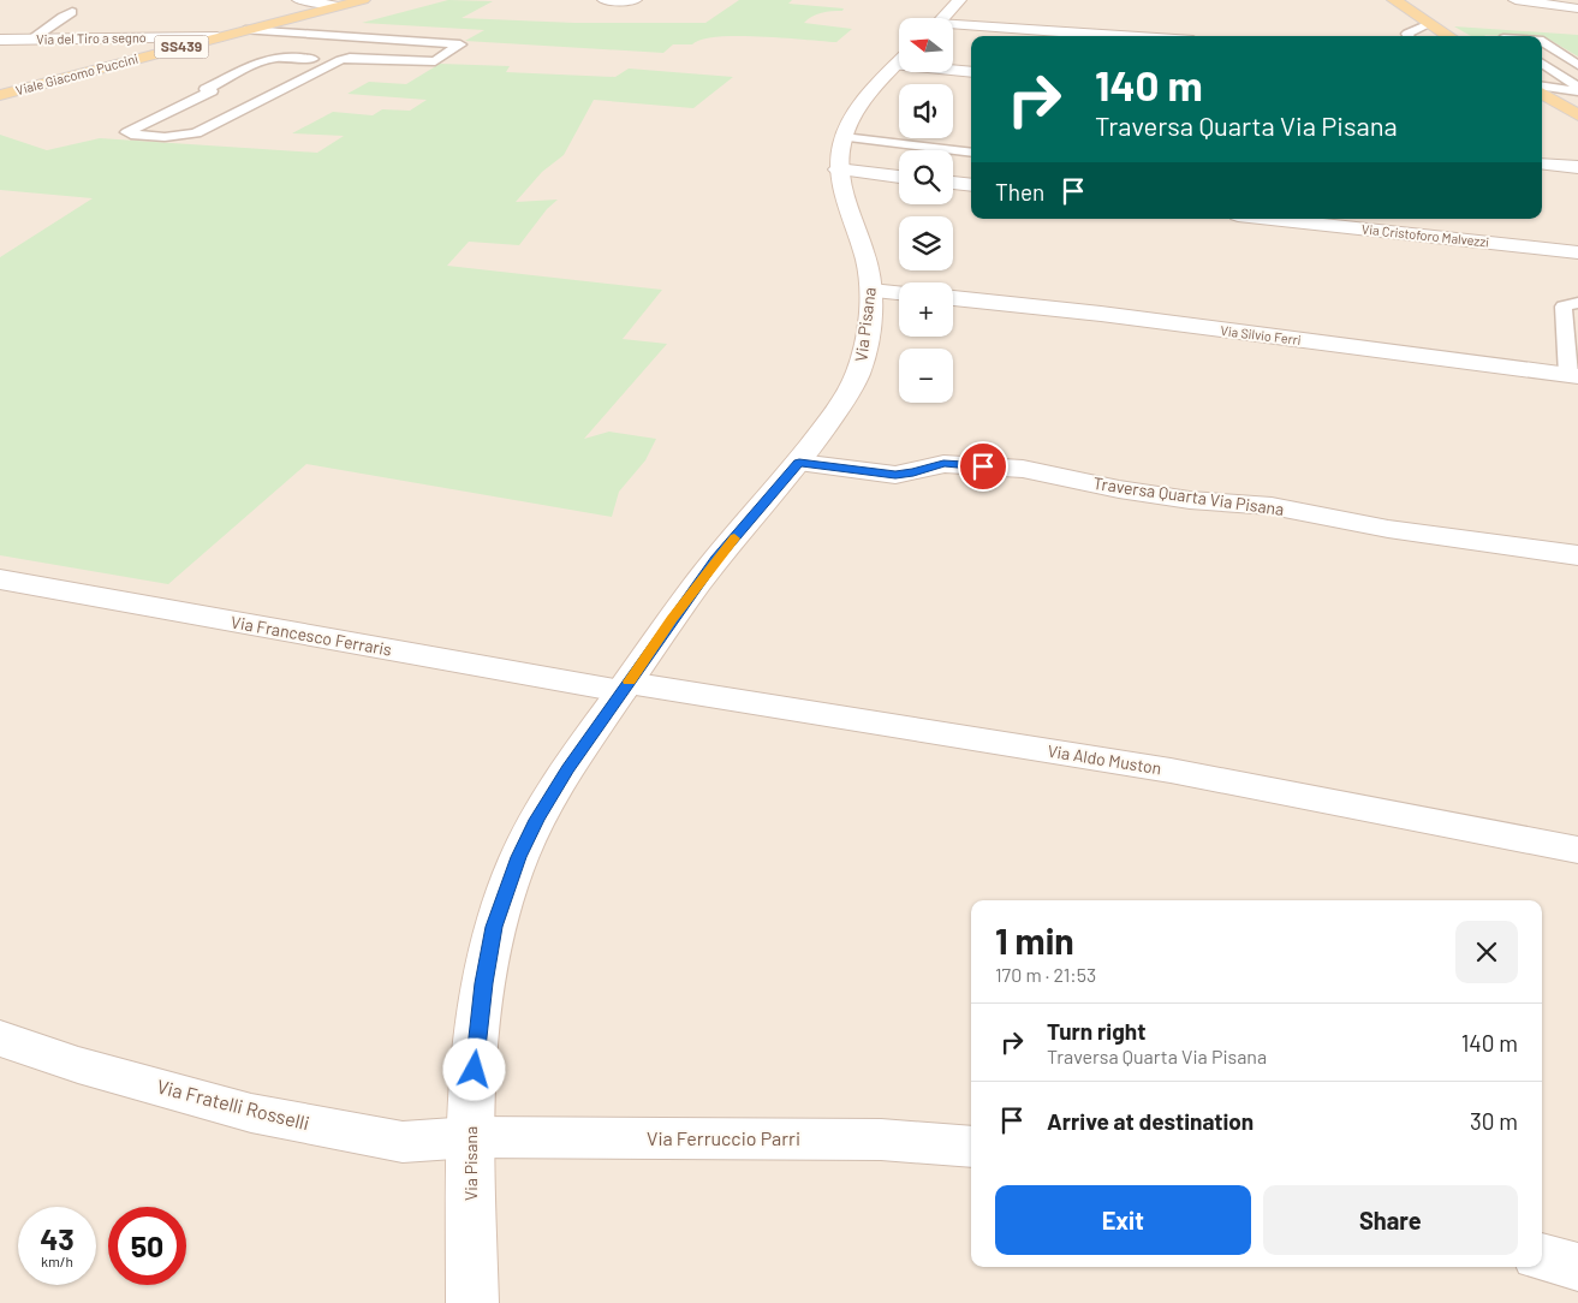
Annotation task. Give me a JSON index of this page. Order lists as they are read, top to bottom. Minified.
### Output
{"streets":{"main road":["SS439","Viale Giacomo Puccini"],"street":["Via del Tiro a segno","Via Cristoforo Malvezzi","Via Pisana","Via Silvio Ferri","Traversa Quarta Via Pisana","Via Francesco Ferraris","Via Aldo Muston","Via Fratelli Rosselli","Via Ferruccio Parri"]},"crossings":[["Via del Tiro a segno","Viale Giacomo Puccini"],["Via Pisana","Traversa Quarta Via Pisana"],["Via Pisana","Via Francesco Ferraris"],["Via Pisana","Via Aldo Muston"],["Via Pisana","Via Fratelli Rosselli"],["Via Pisana","Via Ferruccio Parri"],["Via Francesco Ferraris","Via Aldo Muston"],["Via Fratelli Rosselli","Via Ferruccio Parri"]],"north":"left","page":{"map_buttons":["+","−"],"turn":["140 m","Traversa Quarta Via Pisana"],"then":"Then","heading":["1 min","170 m · 21:53"],"list":[{"name":"Turn right","note":"Traversa Quarta Via Pisana","value":"140 m"},{"name":"Arrive at destination","value":"30 m"}],"buttons":["Exit","Share"],"speed":"43 km/h","limit":"50"}}
